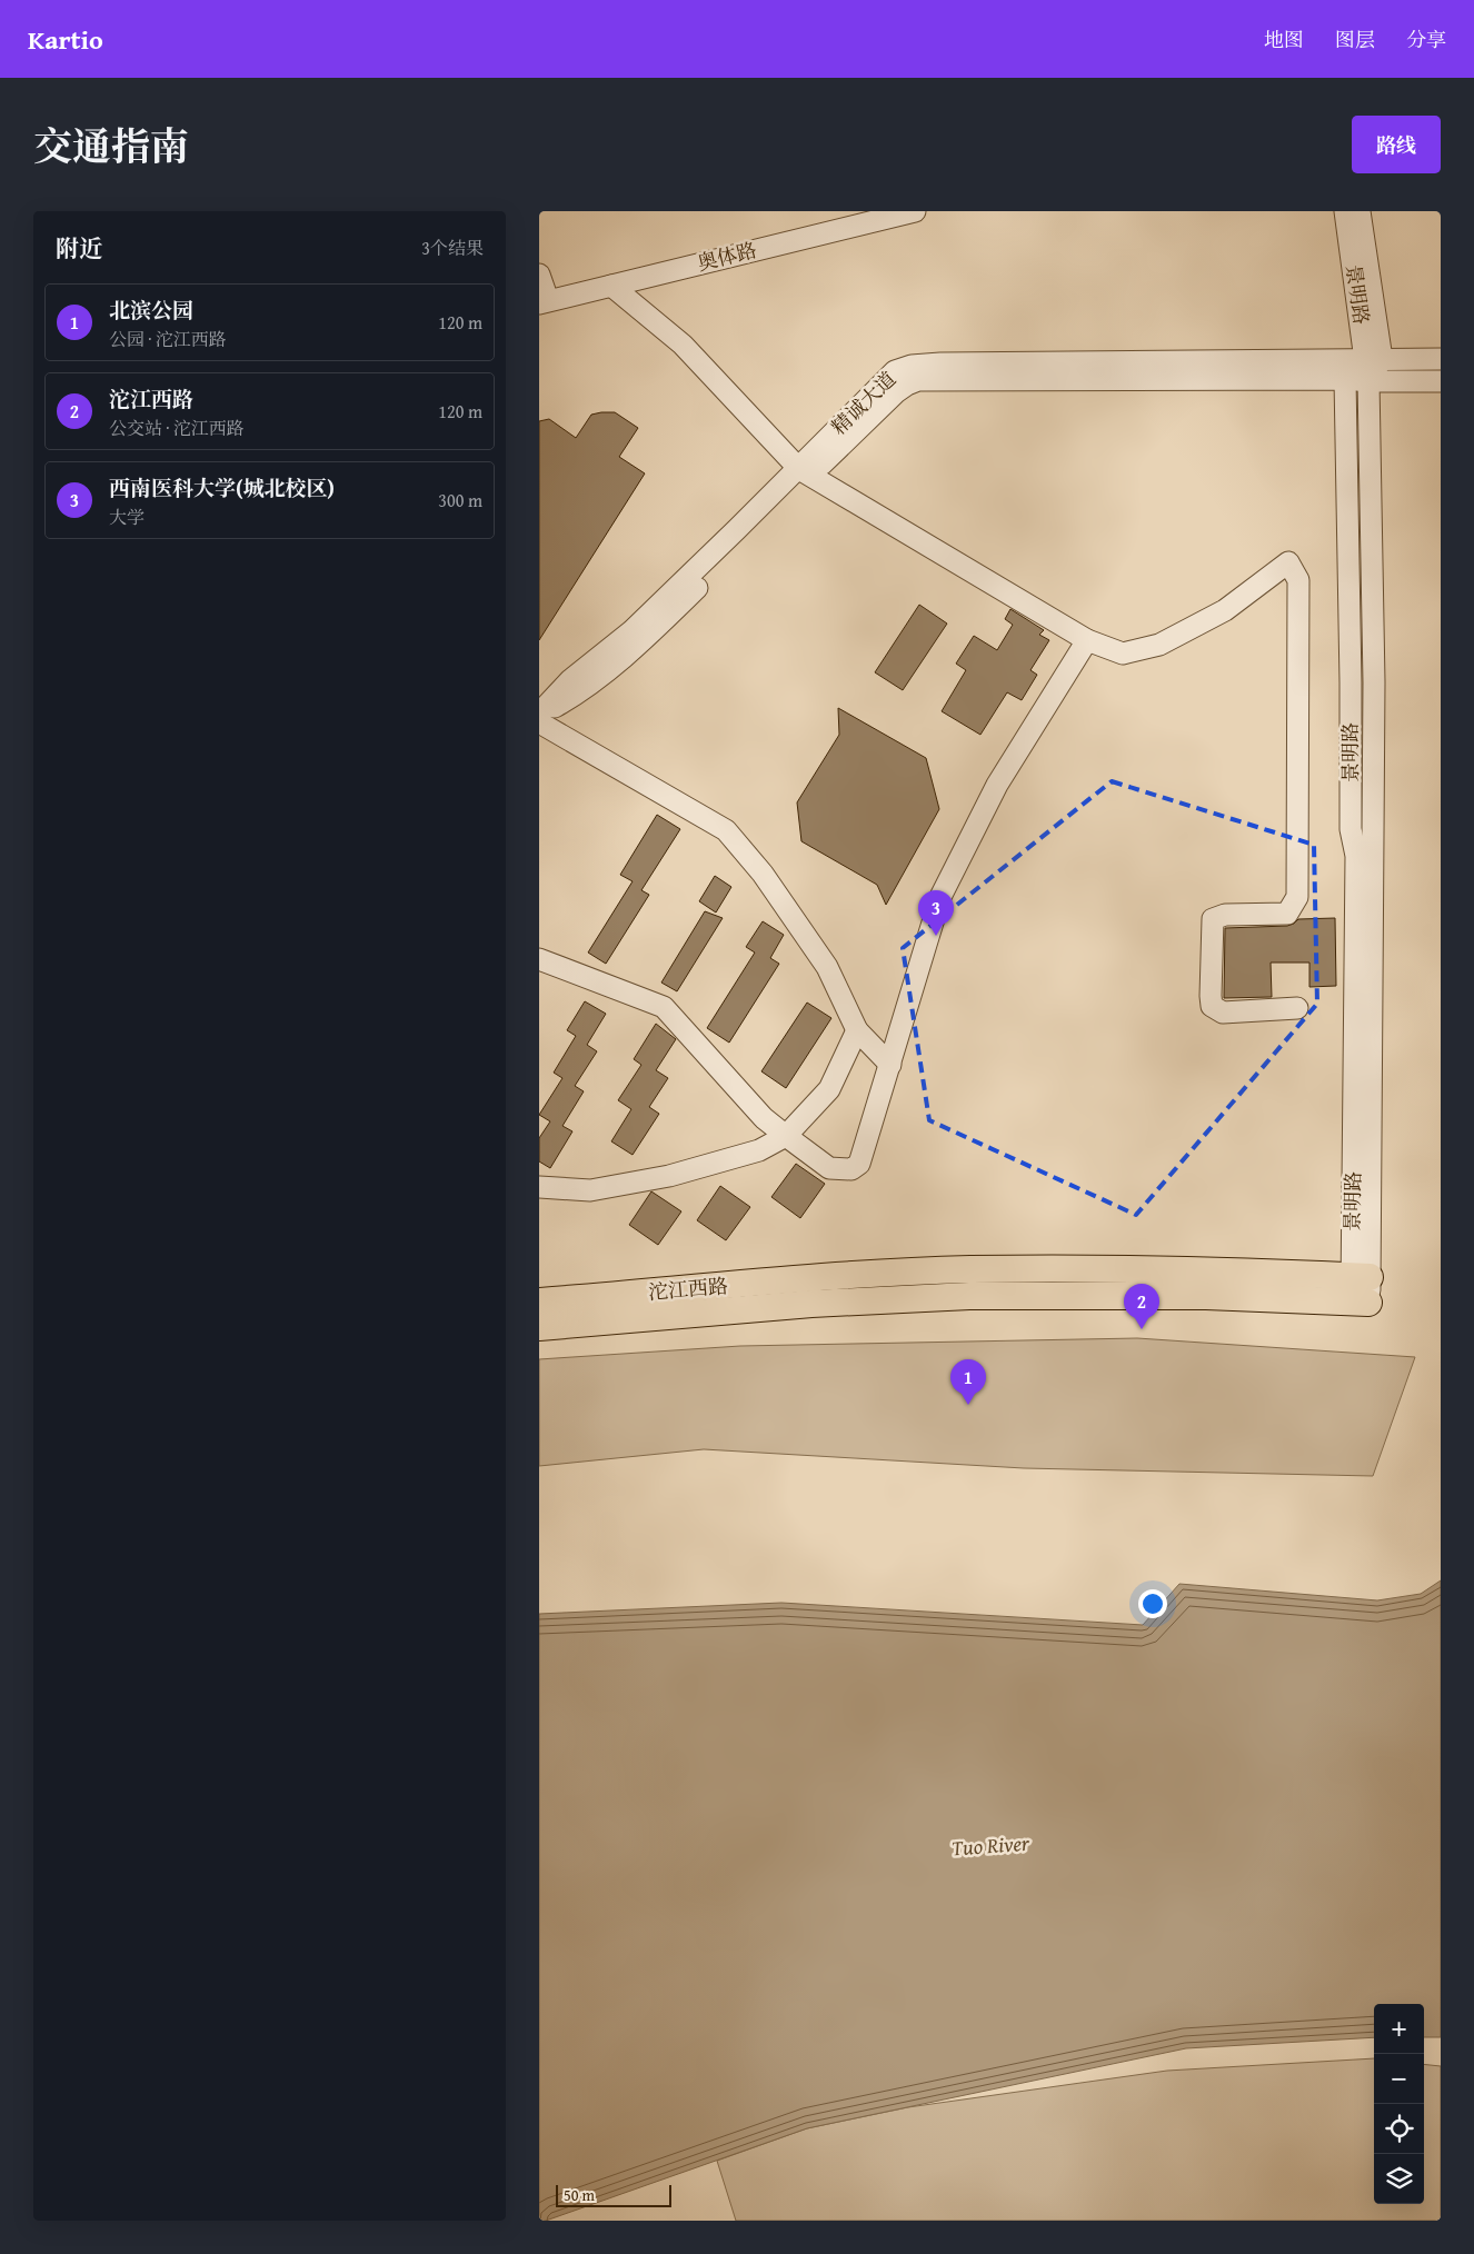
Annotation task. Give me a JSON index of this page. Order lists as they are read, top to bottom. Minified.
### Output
{"streets":{"main road":["沱江西路"],"street":["奥体路","景明路","精诚大道"]},"crossings":[["景明路","精诚大道"],["景明路","沱江西路"]],"water":["Tuo River"],"scale_bar":"50 m","page":{"header":"Kartio","nav":["地图","图层","分享"],"title":"交通指南","buttons":"路线","heading":["附近","3个结果"],"list":[{"mark":"1","name":"北滨公园","note":"公园 · 沱江西路","value":"120 m"},{"mark":"2","name":"沱江西路","note":"公交站 · 沱江西路","value":"120 m"},{"mark":"3","name":"西南医科大学(城北校区)","note":"大学","value":"300 m"}],"pins":["3","2","1"],"map_buttons":["+","−"],"scale":"50 m"}}
